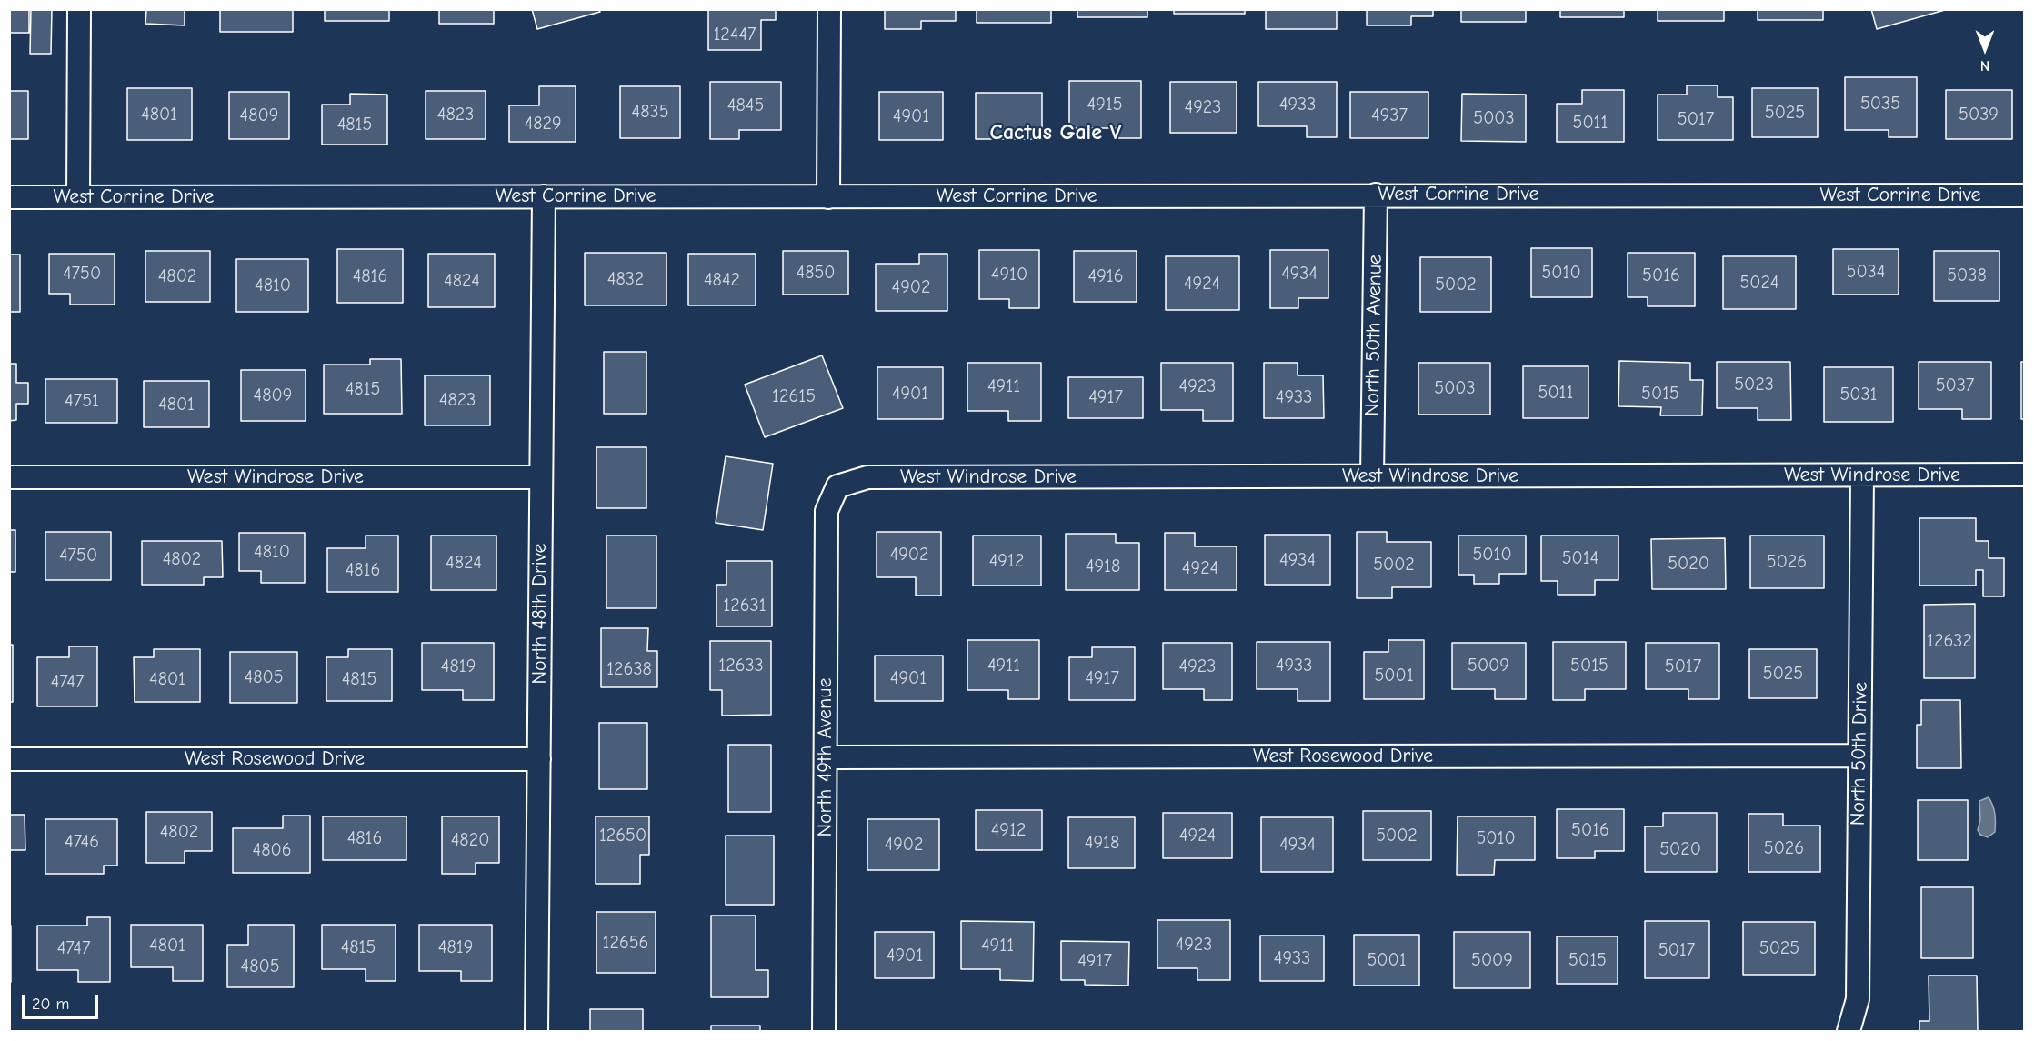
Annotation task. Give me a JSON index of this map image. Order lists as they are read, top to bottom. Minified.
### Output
{"streets":{"street":["West Corrine Drive","North 50th Avenue","West Windrose Drive","North 48th Drive","North 50th Drive","West Rosewood Drive","North 49th Avenue"]},"crossings":[["West Corrine Drive","North 50th Avenue"],["West Corrine Drive","North 48th Drive"],["North 50th Avenue","West Windrose Drive"],["West Windrose Drive","North 48th Drive"],["West Windrose Drive","North 50th Drive"],["West Windrose Drive","North 49th Avenue"],["North 48th Drive","West Rosewood Drive"],["North 50th Drive","West Rosewood Drive"],["West Rosewood Drive","North 49th Avenue"]],"districts":["Cactus Gale V"],"house_numbers":["12447","5035","4915","4933","4845","4923","4835","5025","4801","4823","5039","4809","4937","4901","5003","5017","5011","4829","4815","5034","4850","5010","4750","4934","4910","5016","5038","4802","4816","4916","4832","4842","4824","5024","4924","5002","4810","4902","5023","5037","4911","4923","5003","4815","5011","4901","5015","5031","4809","12615","4917","4933","4823","4751","4801","4810","4902","5010","4750","5014","4802","4934","4912","5026","4824","5020","5002","4918","4924","4816","12631","12632","12633","4911","4933","5009","5015","4819","4923","5017","12638","5025","5001","4805","4901","4917","4801","4815","4747","4912","5016","4802","12650","4924","5002","4816","5010","4820","4746","4918","4902","4934","5026","5020","4806","12656","4923","4801","4911","4815","4819","4747","5025","5017","4901","4933","5001","5009","5015","4917","4805"],"scale_bar":"20 m","north":"bottom"}
